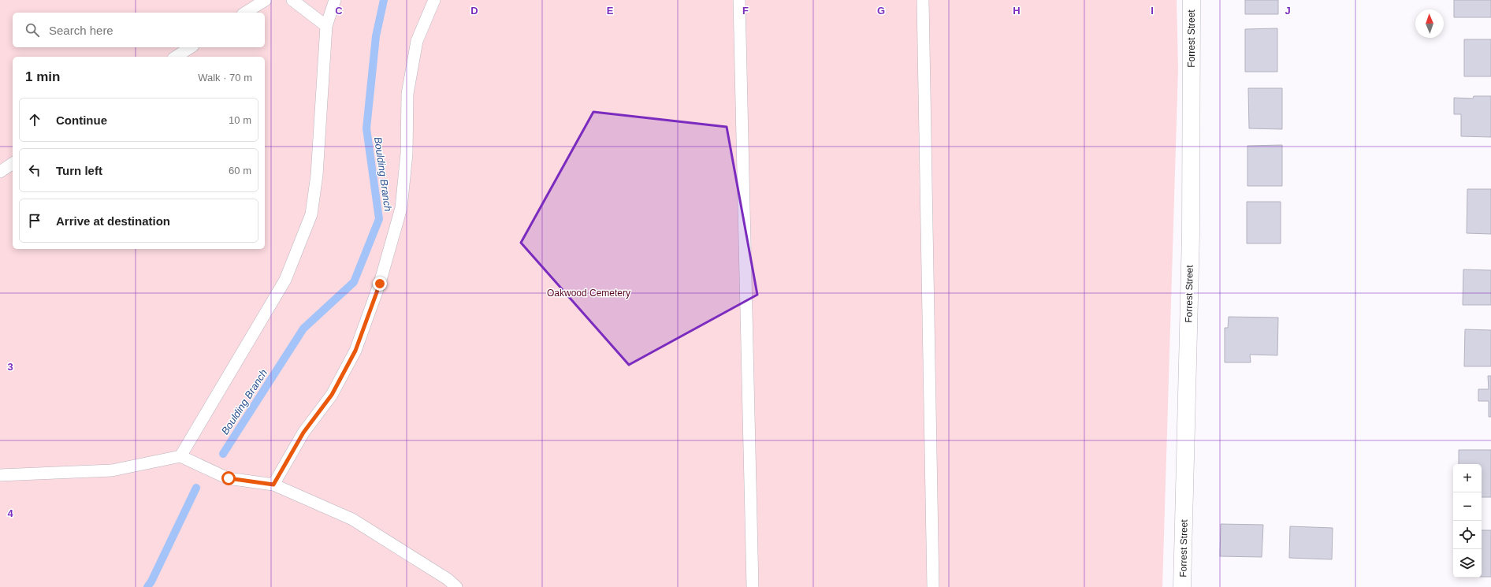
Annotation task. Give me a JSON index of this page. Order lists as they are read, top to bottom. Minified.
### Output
{"streets":{"street":["Forrest Street"]},"water":["Boulding Branch"],"parks":["Oakwood Cemetery"],"north":"top","page":{"search":"Search here","heading":["1 min","Walk · 70 m"],"list":[["Continue","10 m"],["Turn left","60 m"],"Arrive at destination"],"map_buttons":["+","−"]},"grid":{"columns":["C","D","E","F","G","H","I","J"],"rows":["3","4"]}}
